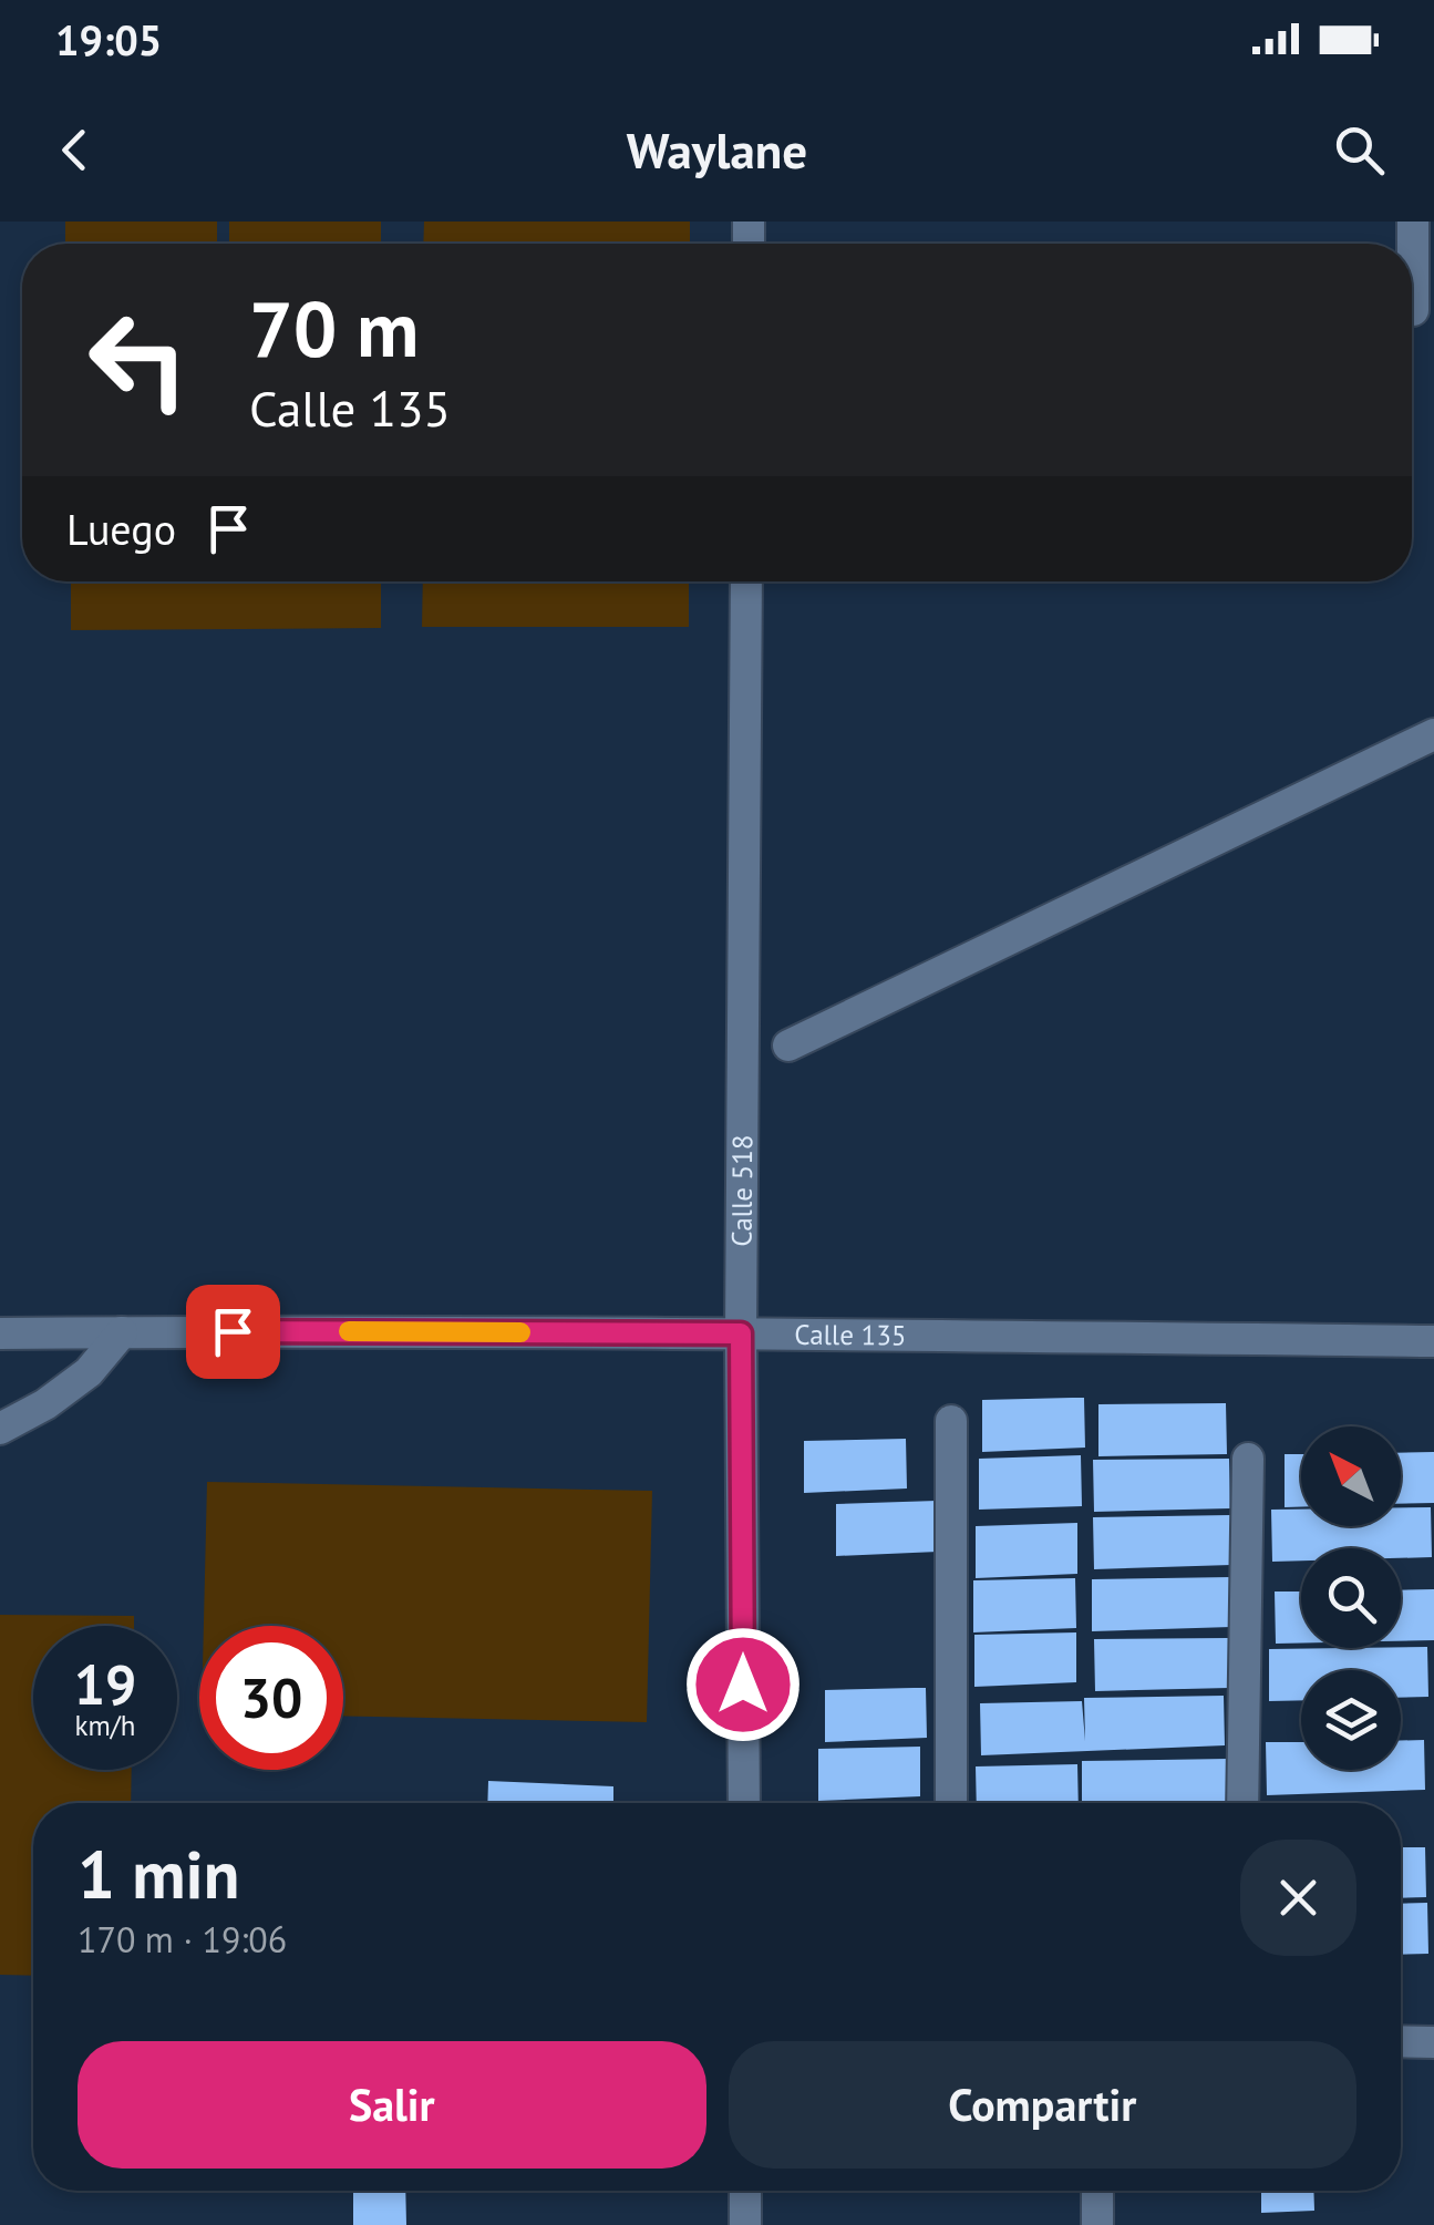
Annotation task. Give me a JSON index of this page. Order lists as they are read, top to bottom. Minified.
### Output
{"streets":{"street":["Calle 518","Calle 135"]},"crossings":[["Calle 518","Calle 135"]],"north":"top left","page":{"status":"19:05","header":"Waylane","turn":["70 m","Calle 135"],"then":"Luego","speed":"19 km/h","limit":"30","heading":["1 min","170 m · 19:06"],"buttons":["Salir","Compartir"]}}
